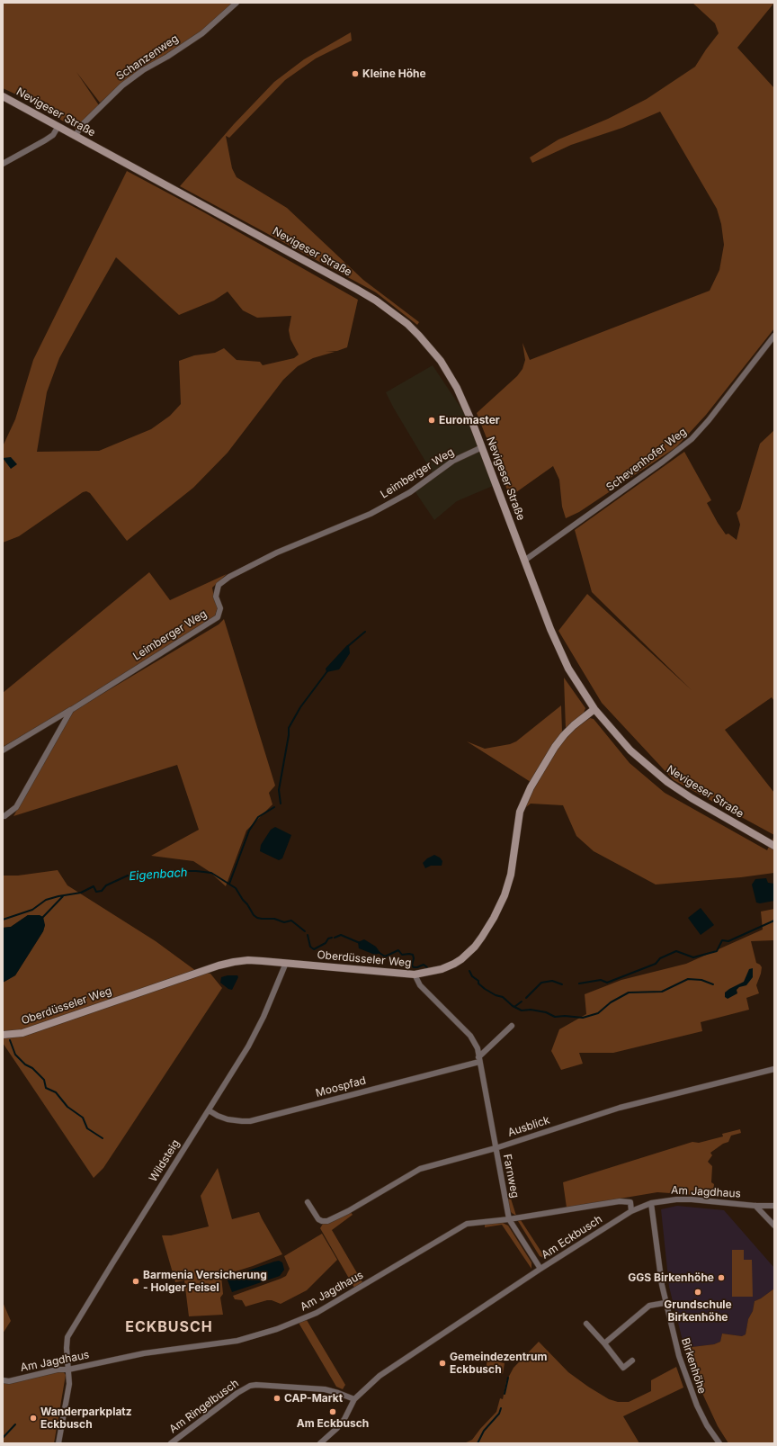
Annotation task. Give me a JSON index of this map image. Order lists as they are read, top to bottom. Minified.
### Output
{"streets":{"main road":["Nevigeser Straße","Oberdüsseler Weg"],"street":["Schanzenweg","Schevenhofer Weg","Leimberger Weg","Moospfad","Ausblick","Wildsteig","Farnweg","Am Jagdhaus","Am Eckbusch","Birkenhöhe","Am Ringelbusch"]},"crossings":[["Schanzenweg","Nevigeser Straße"],["Nevigeser Straße","Schevenhofer Weg"],["Nevigeser Straße","Leimberger Weg"],["Nevigeser Straße","Oberdüsseler Weg"],["Oberdüsseler Weg","Wildsteig"],["Oberdüsseler Weg","Farnweg"],["Moospfad","Wildsteig"],["Moospfad","Farnweg"],["Ausblick","Farnweg"],["Wildsteig","Am Jagdhaus"],["Farnweg","Am Jagdhaus"],["Farnweg","Am Eckbusch"],["Am Jagdhaus","Am Eckbusch"],["Am Jagdhaus","Birkenhöhe"],["Am Eckbusch","Am Ringelbusch"]],"districts":["ECKBUSCH"],"water":["Eigenbach"],"places":["Kleine Höhe","Euromaster","GGS Birkenhöhe","Barmenia Versicherung - Holger Feisel","Grundschule Birkenhöhe","Gemeindezentrum Eckbusch","CAP-Markt","Am Eckbusch","Wanderparkplatz Eckbusch"]}
